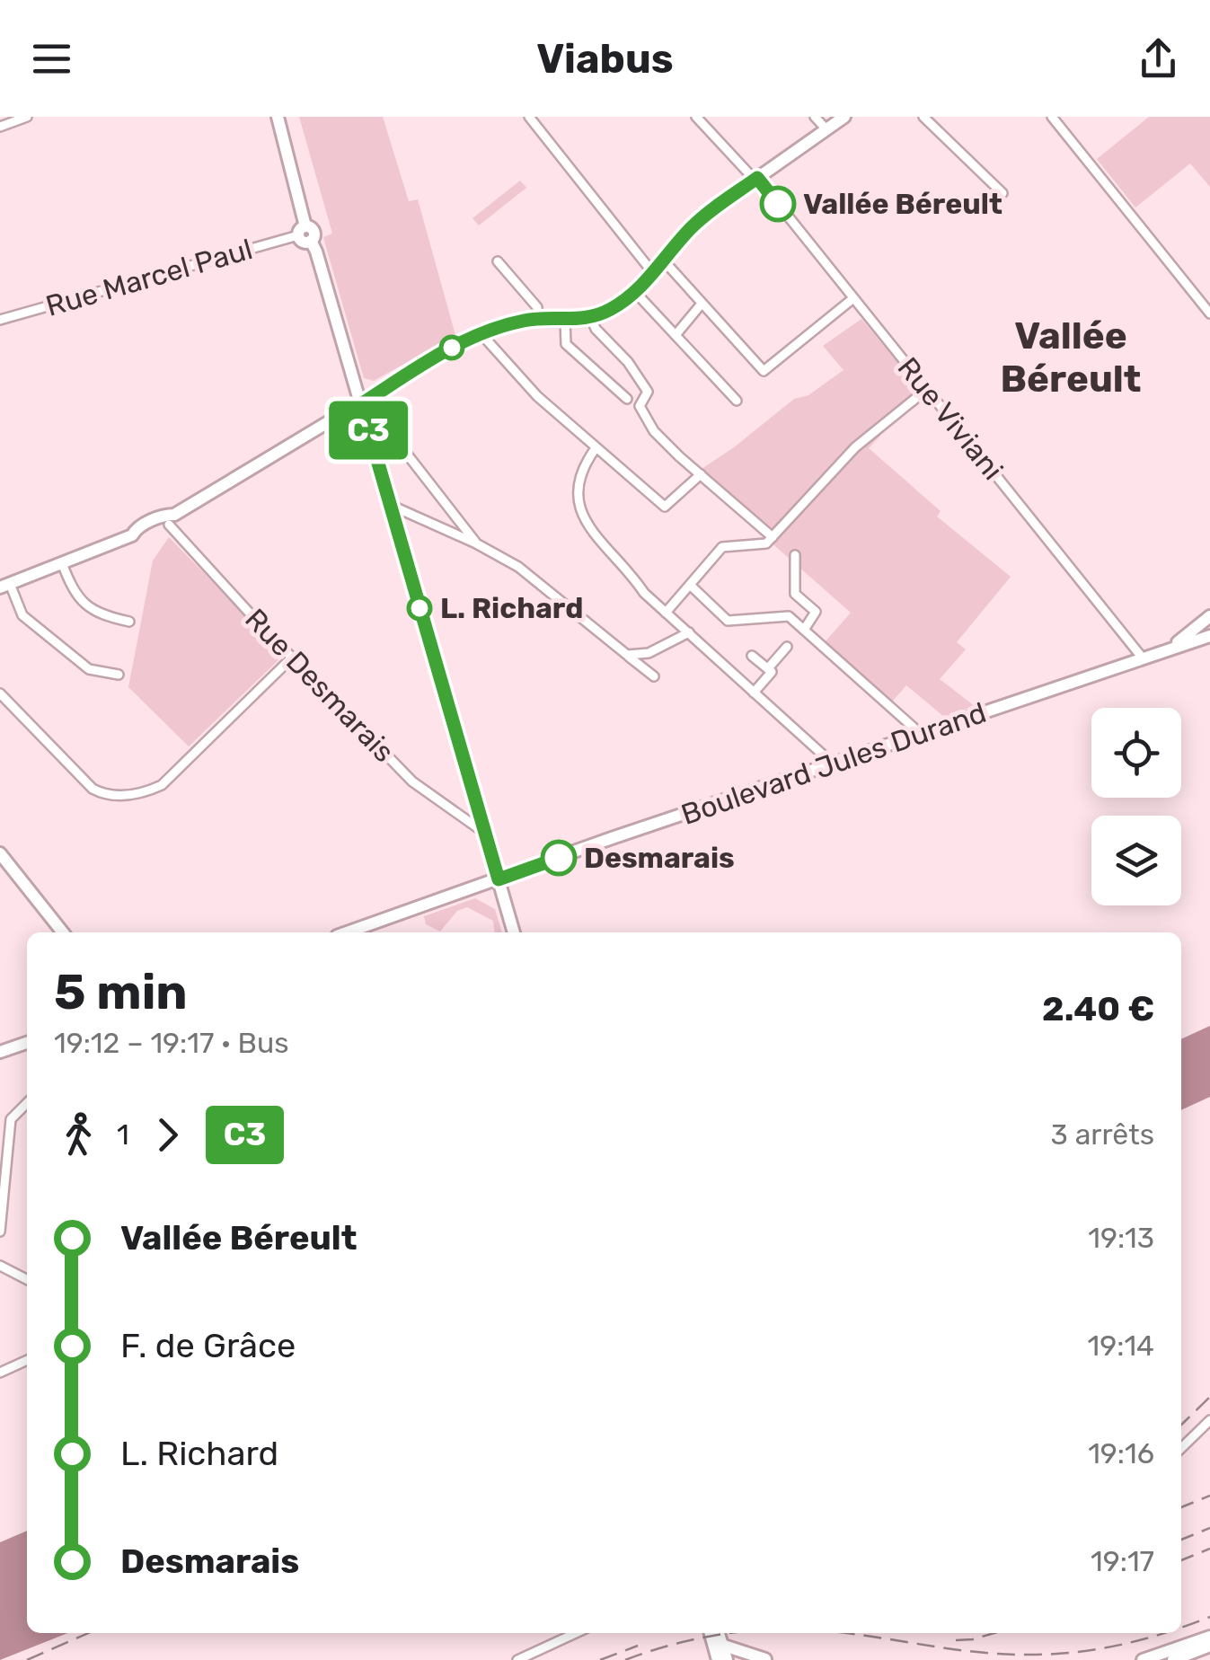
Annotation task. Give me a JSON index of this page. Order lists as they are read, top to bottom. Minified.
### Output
{"streets":{"street":["Rue Marcel Paul","Rue Viviani","Rue Desmarais","Boulevard Jules Durand"]},"crossings":[["Rue Viviani","Boulevard Jules Durand"]],"districts":["Vallée Béreult"],"places":["Vallée Béreult","L. Richard","Desmarais"],"lines":["bus line C3"],"page":{"header":"Viabus","on_map":"C3","heading":["5 min","19:12 – 19:17 · Bus","2.40 €"],"legs":["1","C3","3 arrêts"],"list":[{"name":"Vallée Béreult","value":"19:13"},{"name":"F. de Grâce","value":"19:14"},{"name":"L. Richard","value":"19:16"},{"name":"Desmarais","value":"19:17"}]}}
